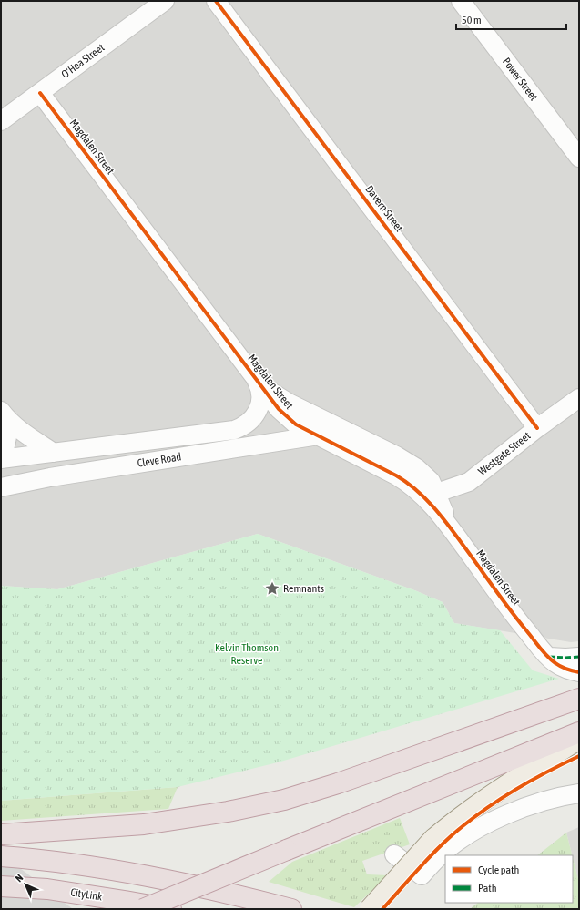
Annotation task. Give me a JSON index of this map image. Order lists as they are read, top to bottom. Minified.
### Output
{"streets":{"highway":["CityLink"],"street":["O'Hea Street","Power Street","Magdalen Street","Davern Street","Westgate Street","Cleve Road"]},"crossings":[["O'Hea Street","Magdalen Street"],["Magdalen Street","Westgate Street"],["Magdalen Street","Cleve Road"],["Davern Street","Westgate Street"]],"parks":["Kelvin Thomson Reserve"],"places":{"place":["Remnants"]},"legend":["Cycle path","Path"],"scale_bar":"50 m","north":"top left"}
